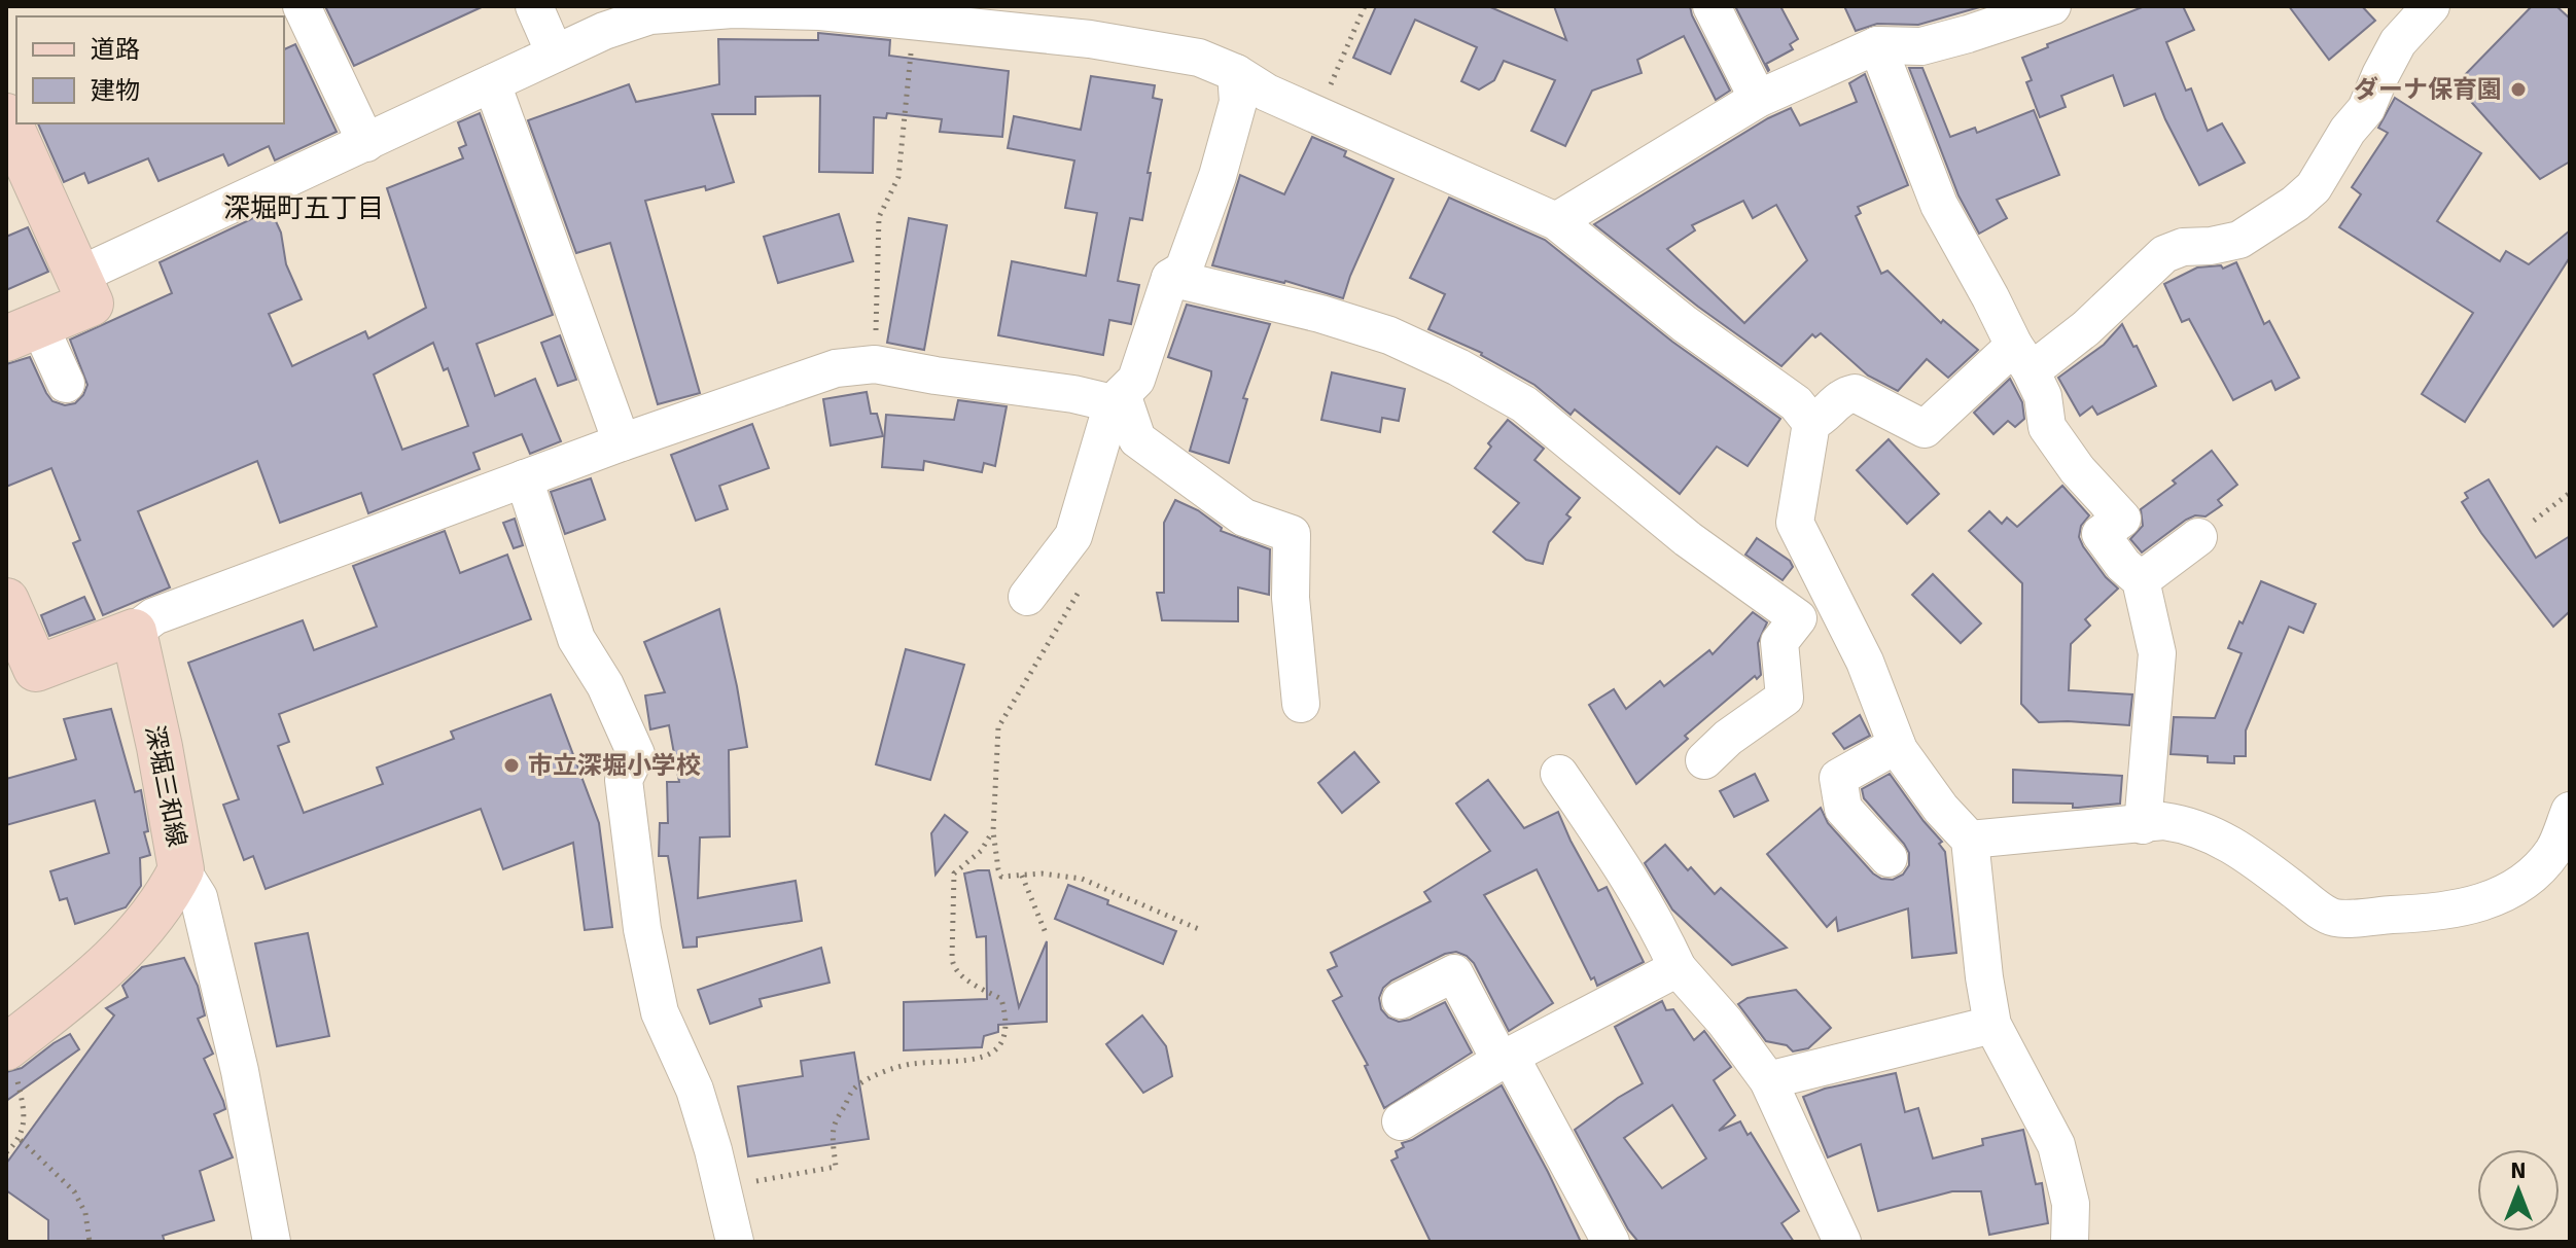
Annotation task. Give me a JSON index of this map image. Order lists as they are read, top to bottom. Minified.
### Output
{"streets":{"main road":["深堀三和線"]},"districts":["深堀町五丁目"],"places":["ダーナ保育園","市立深堀小学校"],"legend":["道路","建物"],"north":"top"}
